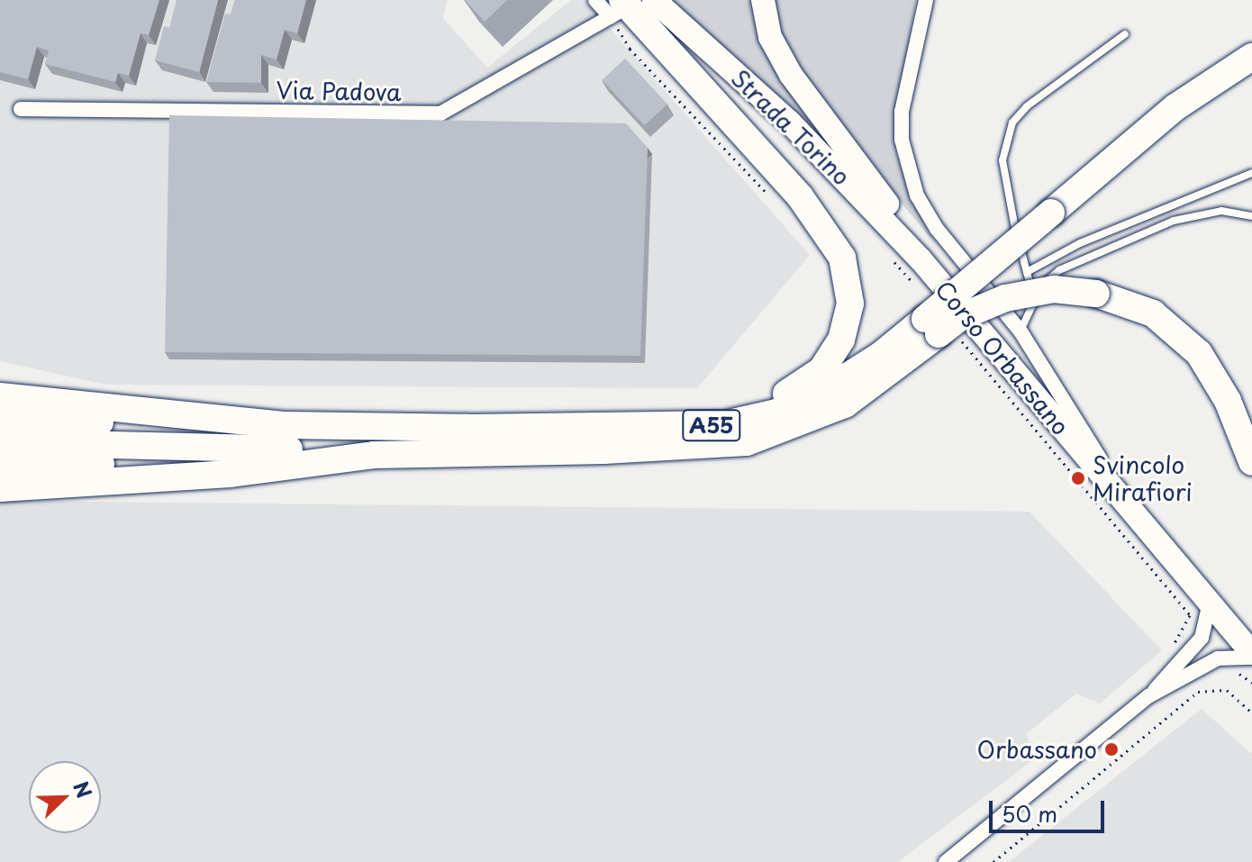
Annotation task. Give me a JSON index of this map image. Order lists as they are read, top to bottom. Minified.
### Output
{"streets":{"highway":["A55"],"main road":["Strada Torino","Corso Orbassano"],"street":["Via Padova"]},"crossings":[["Strada Torino","Corso Orbassano"]],"places":["Svincolo Mirafiori","Orbassano"],"scale_bar":"50 m","north":"top right"}
